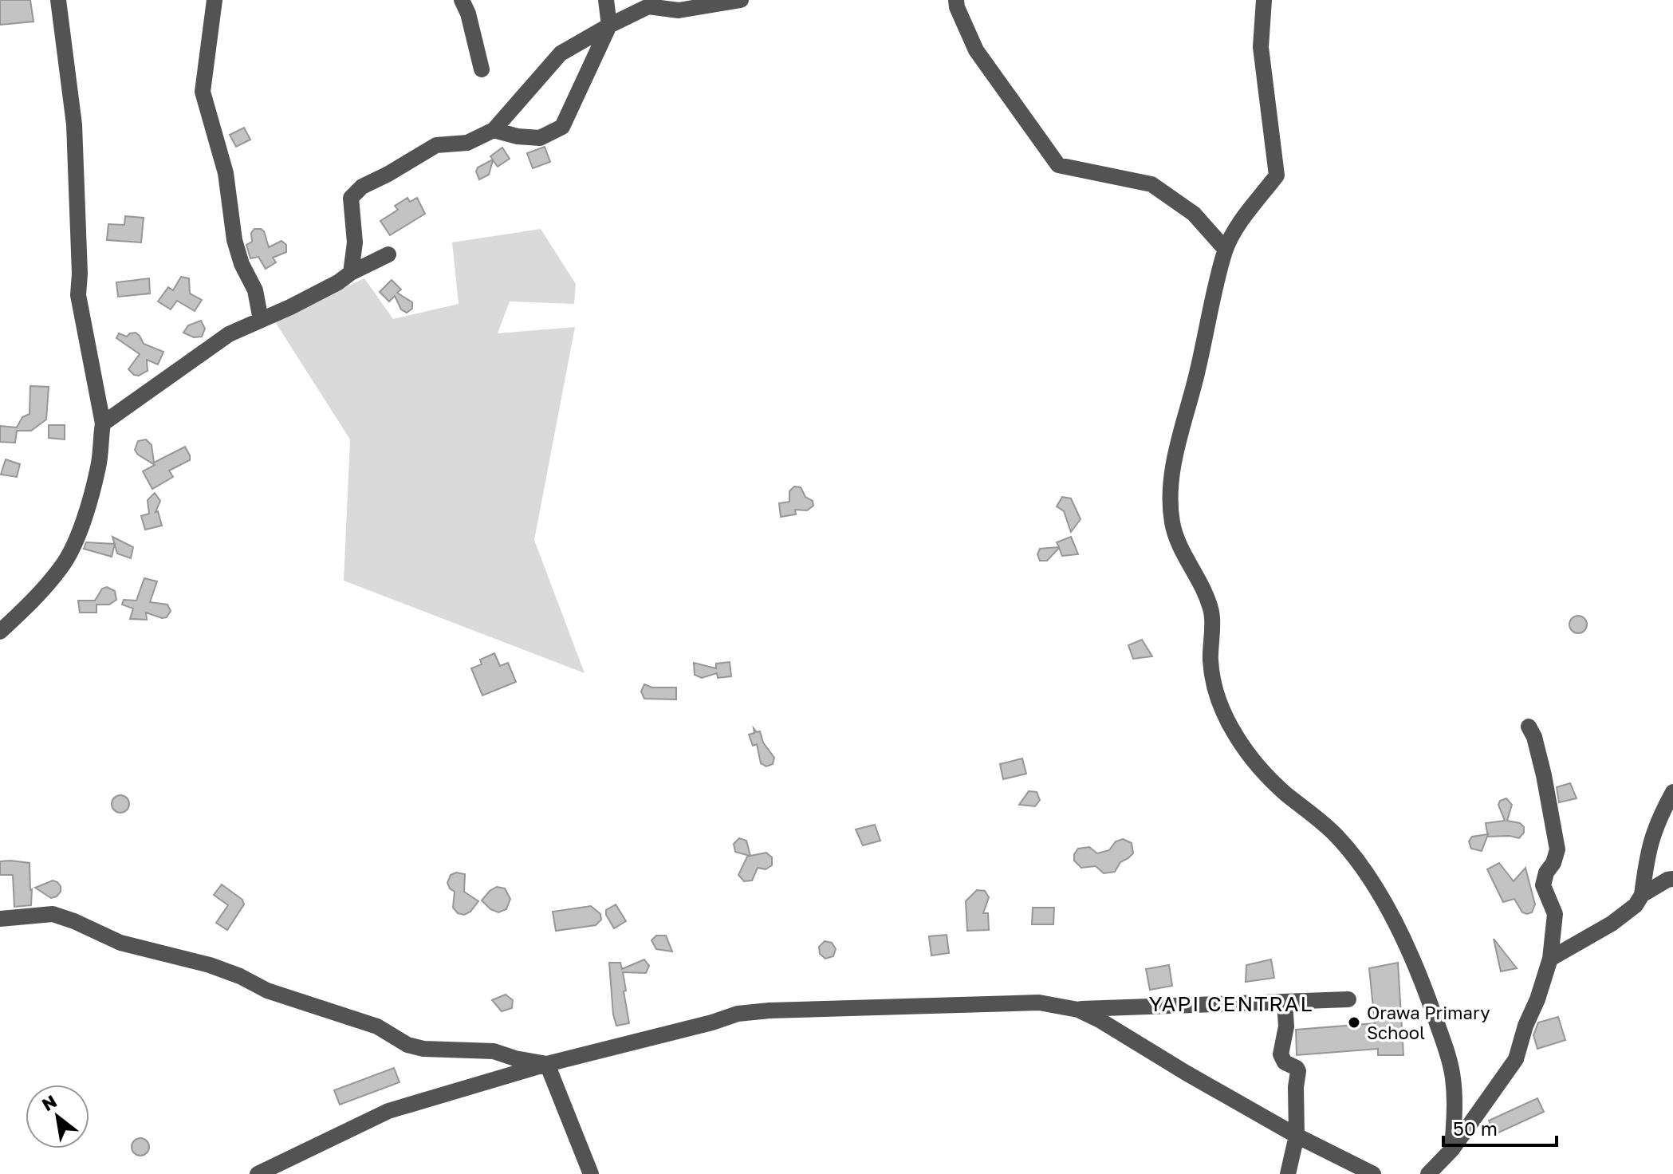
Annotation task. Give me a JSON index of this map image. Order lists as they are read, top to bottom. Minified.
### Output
{"districts":["YAPI CENTRAL"],"places":["Orawa Primary School"],"scale_bar":"50 m","north":"top left"}
